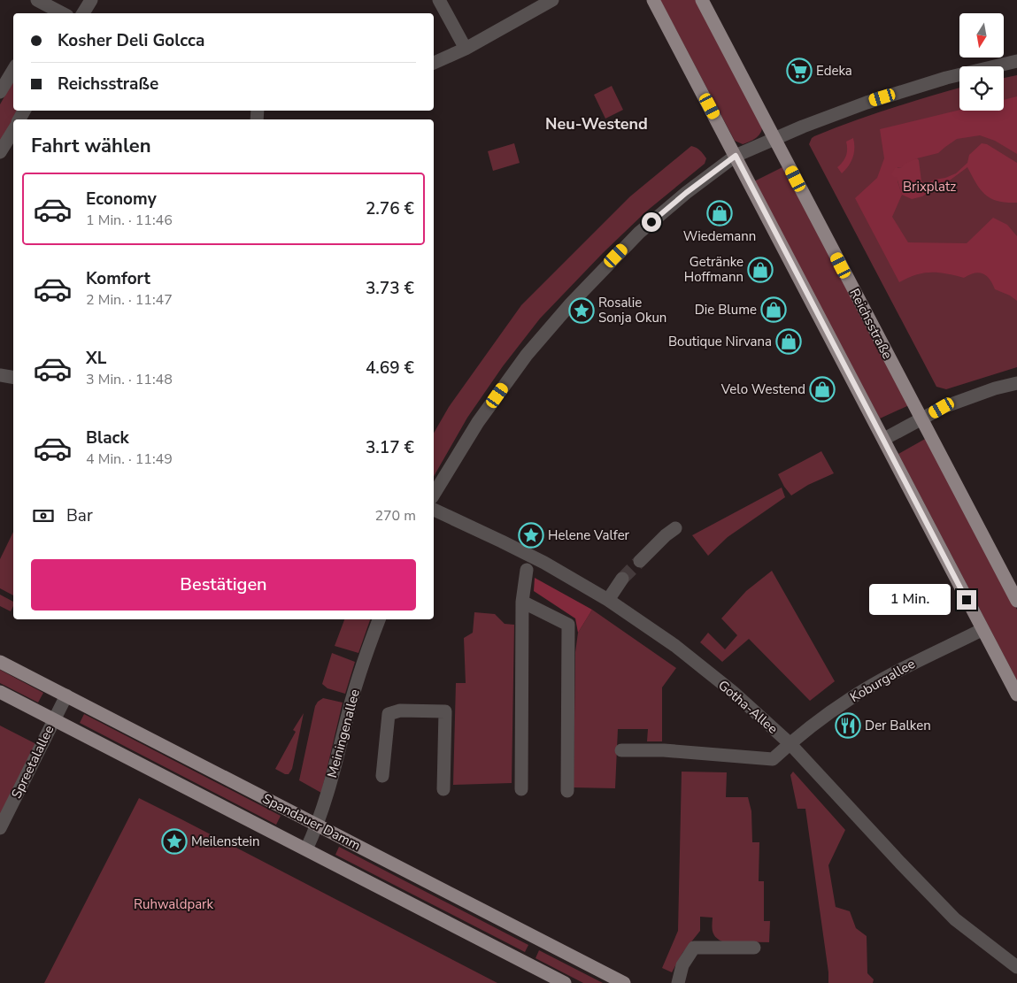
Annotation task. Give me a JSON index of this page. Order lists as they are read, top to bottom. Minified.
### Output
{"streets":{"main road":["Reichsstraße","Spandauer Damm"],"street":["Koburgallee","Gotha-Allee","Meiningenallee","Spreetalallee"]},"crossings":[["Koburgallee","Gotha-Allee"],["Meiningenallee","Spandauer Damm"],["Spreetalallee","Spandauer Damm"]],"districts":["Neu-Westend"],"parks":["Brixplatz","Ruhwaldpark"],"places":{"supermarket":["Edeka"],"shop":["Wiedemann","Getränke Hoffmann","Die Blume","Boutique Nirvana","Velo Westend"],"place":["Rosalie Sonja Okun","Helene Valfer","Meilenstein"],"restaurant":["Der Balken"]},"north":"bottom","page":{"banner":["Kosher Deli Golcca","Reichsstraße"],"heading":"Fahrt wählen","list":[{"name":"Economy","note":"1 Min. · 11:46","value":"2.76 €"},{"name":"Komfort","note":"2 Min. · 11:47","value":"3.73 €"},{"name":"XL","note":"3 Min. · 11:48","value":"4.69 €"},{"name":"Black","note":"4 Min. · 11:49","value":"3.17 €"}],"pay":["Bar","270 m"],"buttons":"Bestätigen","bubble":"1 Min."}}
